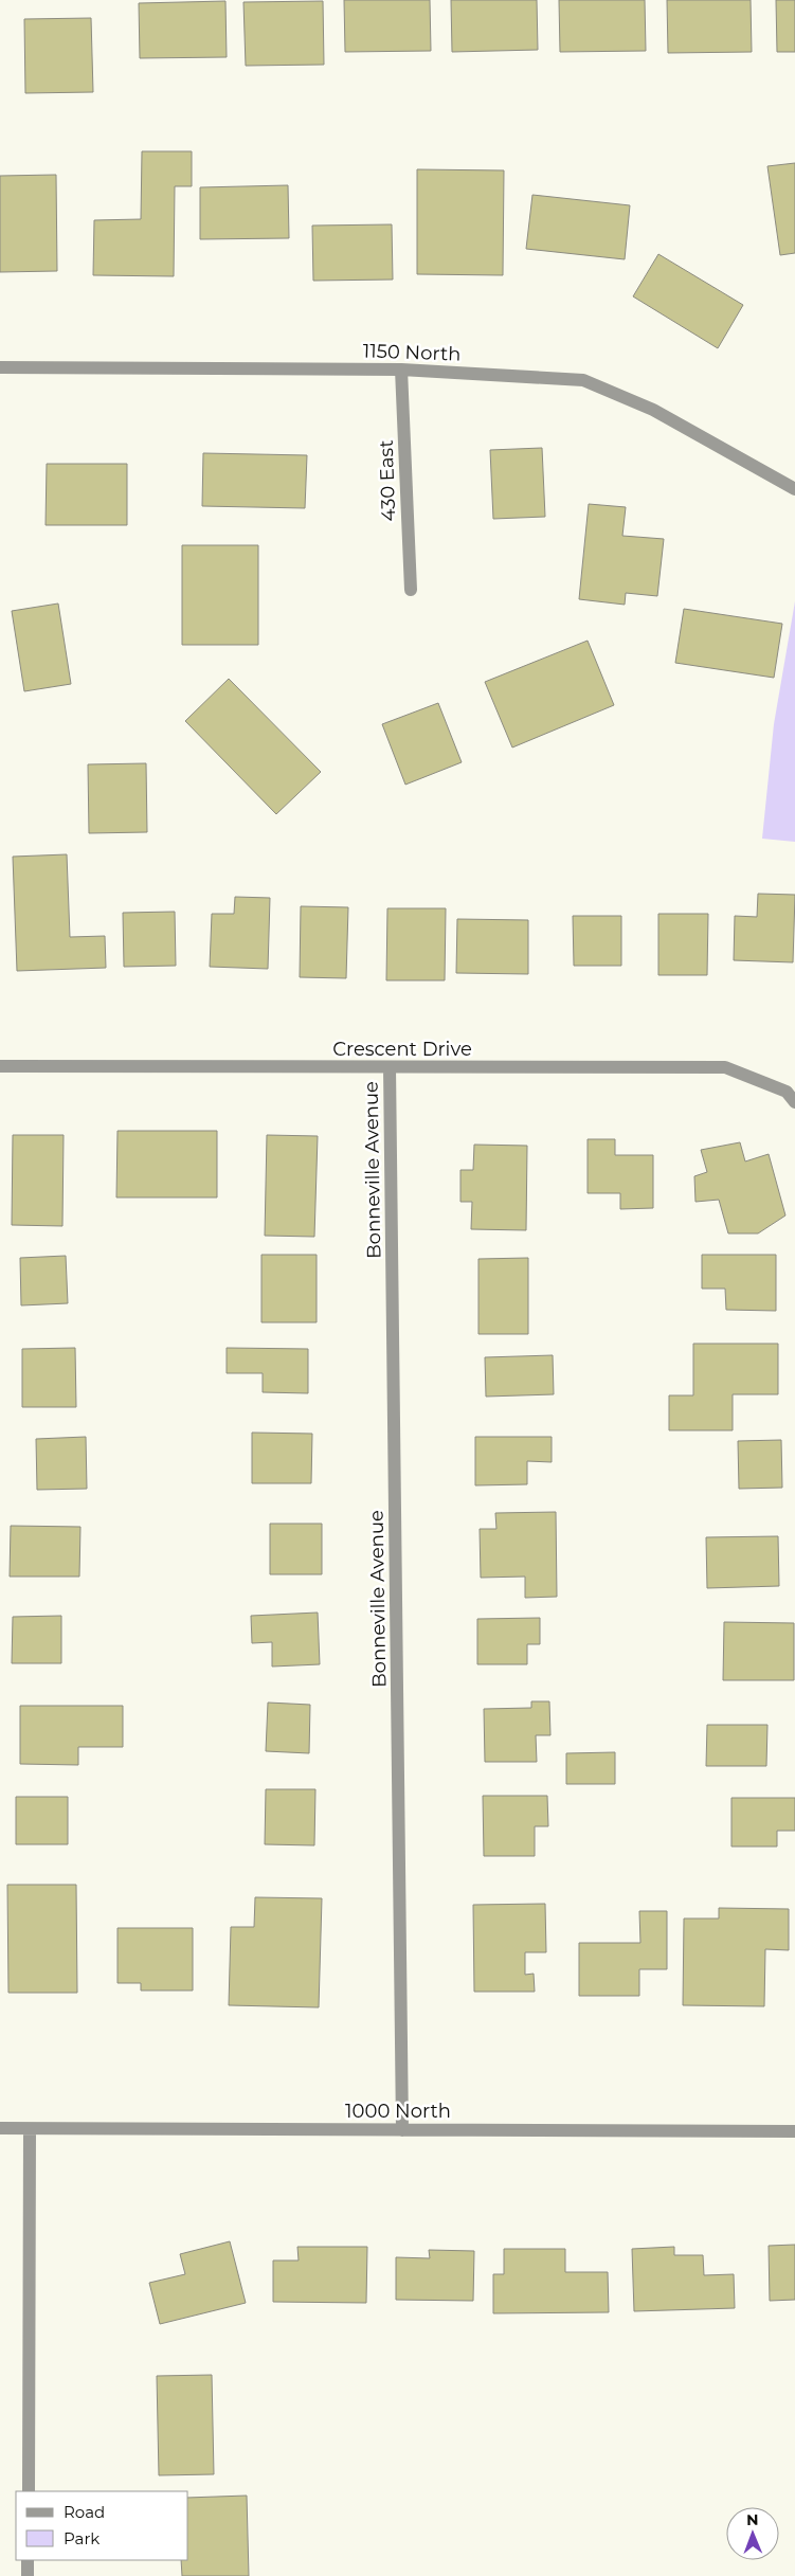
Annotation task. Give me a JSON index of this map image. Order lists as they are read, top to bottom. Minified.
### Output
{"streets":{"street":["1150 North","430 East","Crescent Drive","Bonneville Avenue","1000 North"]},"crossings":[["1150 North","430 East"],["Crescent Drive","Bonneville Avenue"],["Bonneville Avenue","1000 North"]],"legend":["Road","Park"],"north":"top"}
